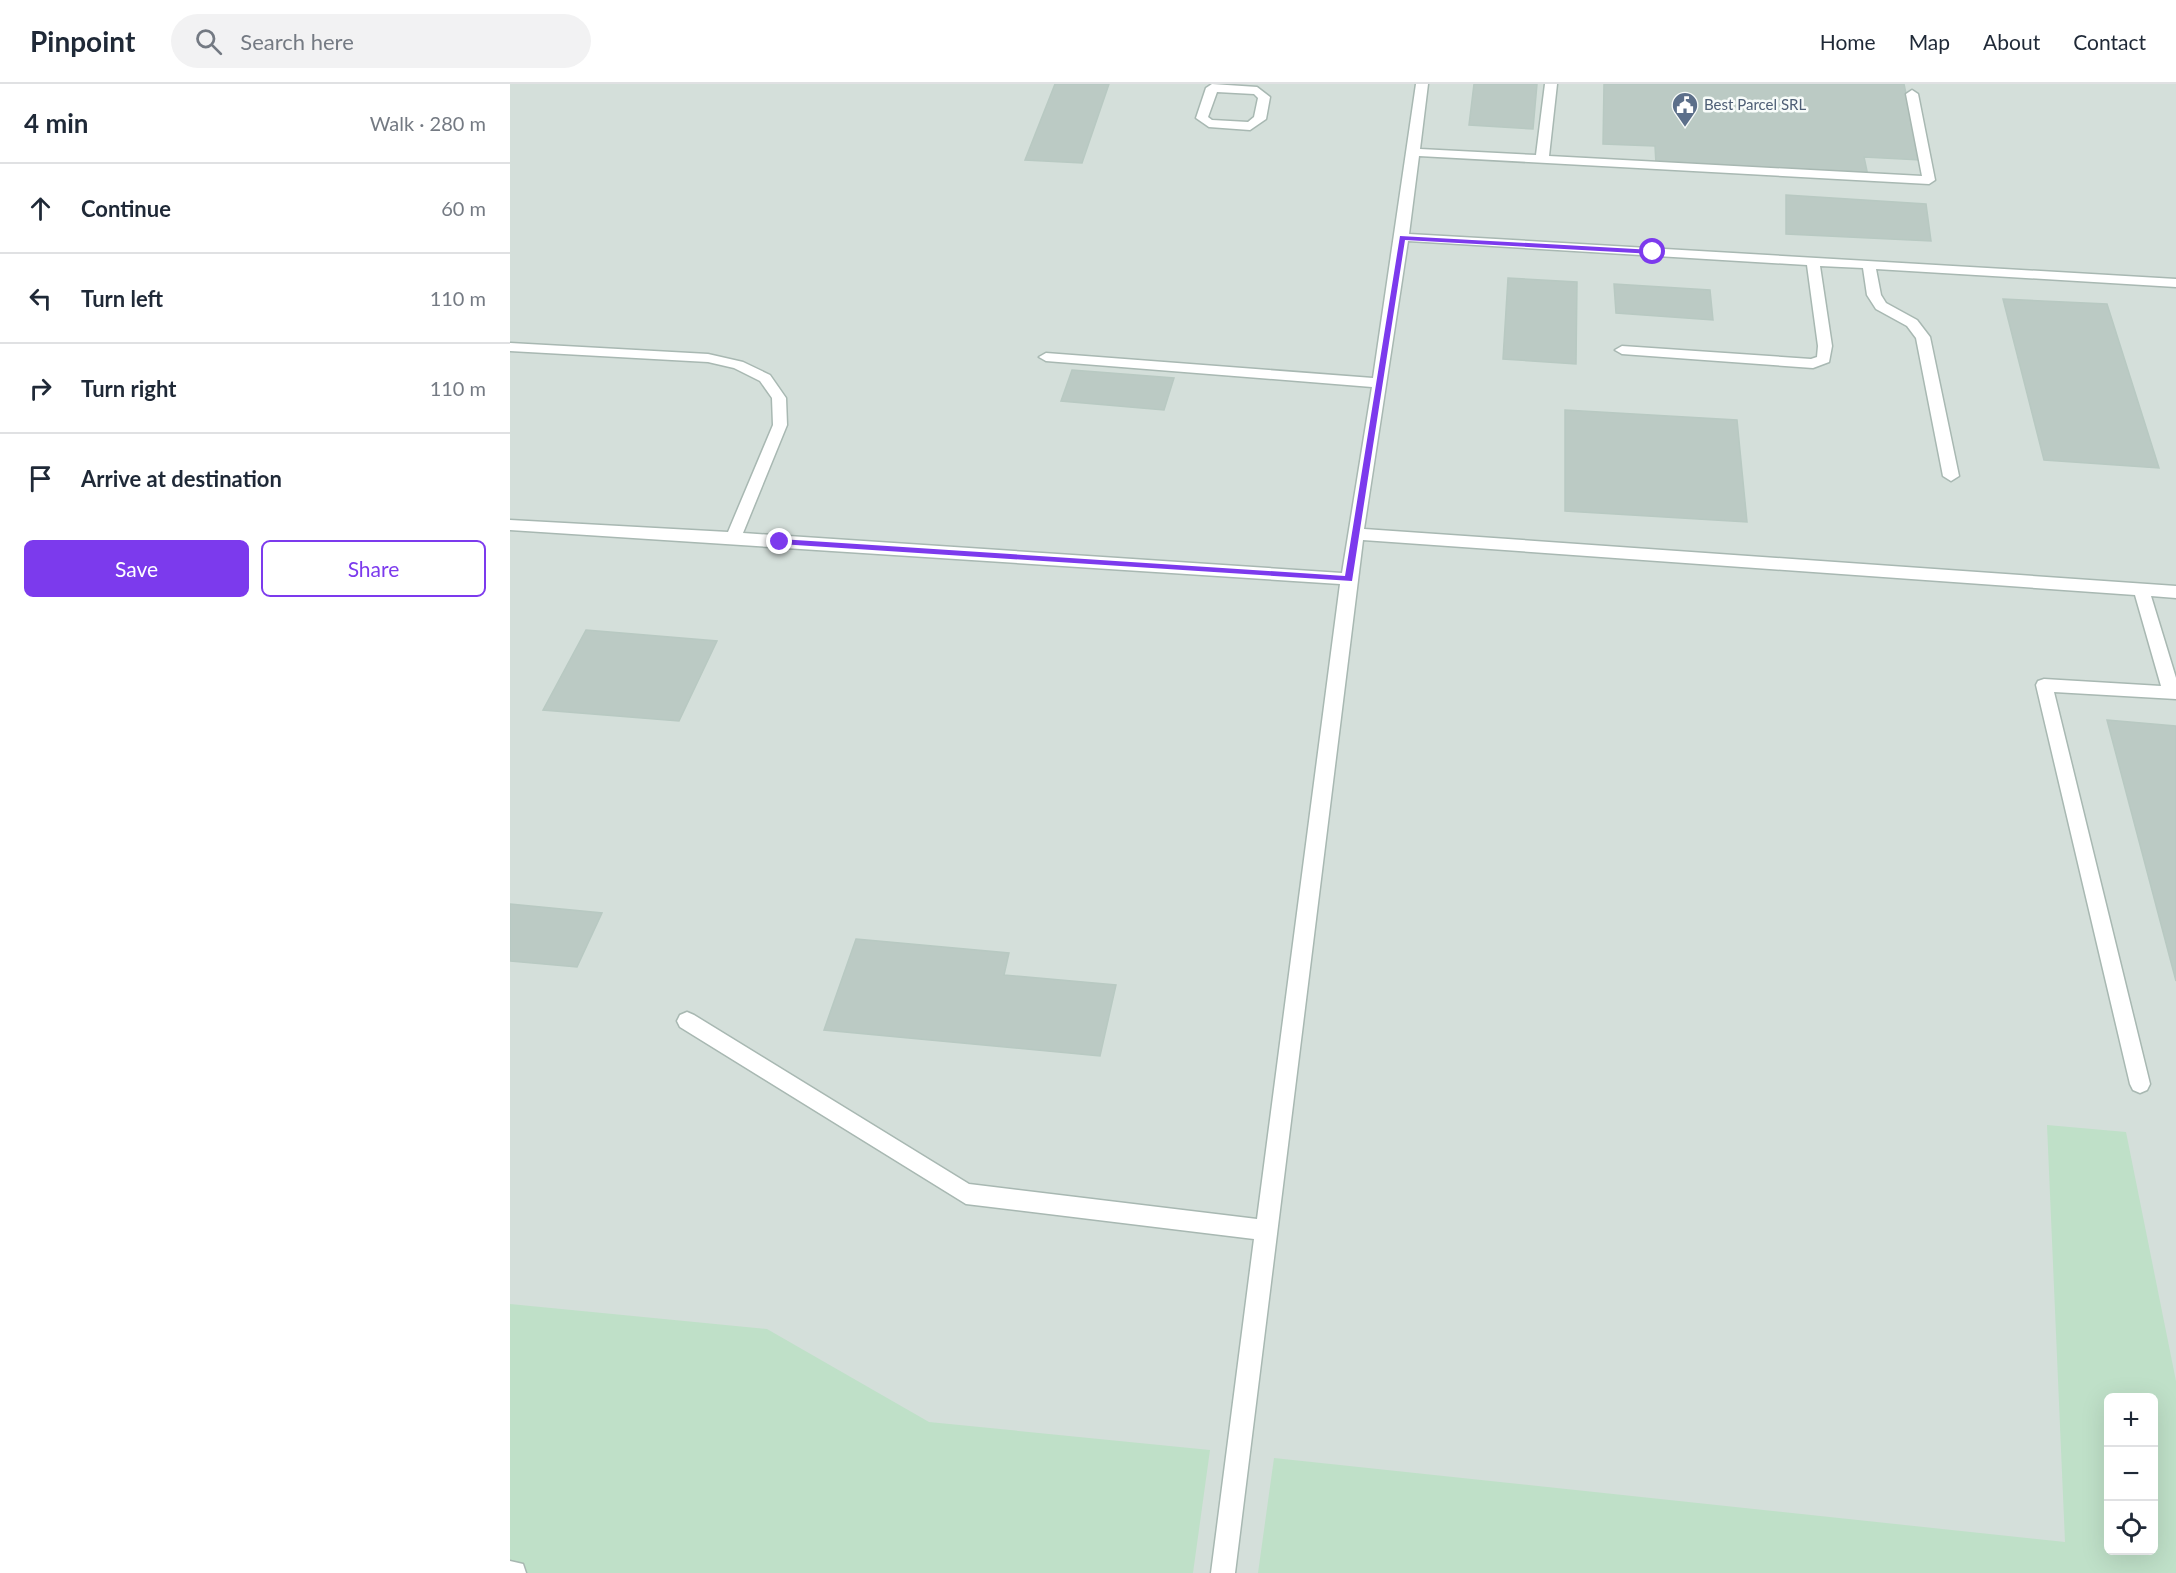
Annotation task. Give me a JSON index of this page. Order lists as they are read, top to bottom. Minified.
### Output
{"places":{"public building":["Best Parcel SRL"]},"page":{"header":"Pinpoint","search":"Search here","nav":["Home","Map","About","Contact"],"heading":["4 min","Walk · 280 m"],"list":[["Continue","60 m"],["Turn left","110 m"],["Turn right","110 m"],"Arrive at destination"],"buttons":["Save","Share"],"map_buttons":["+","−"]}}
